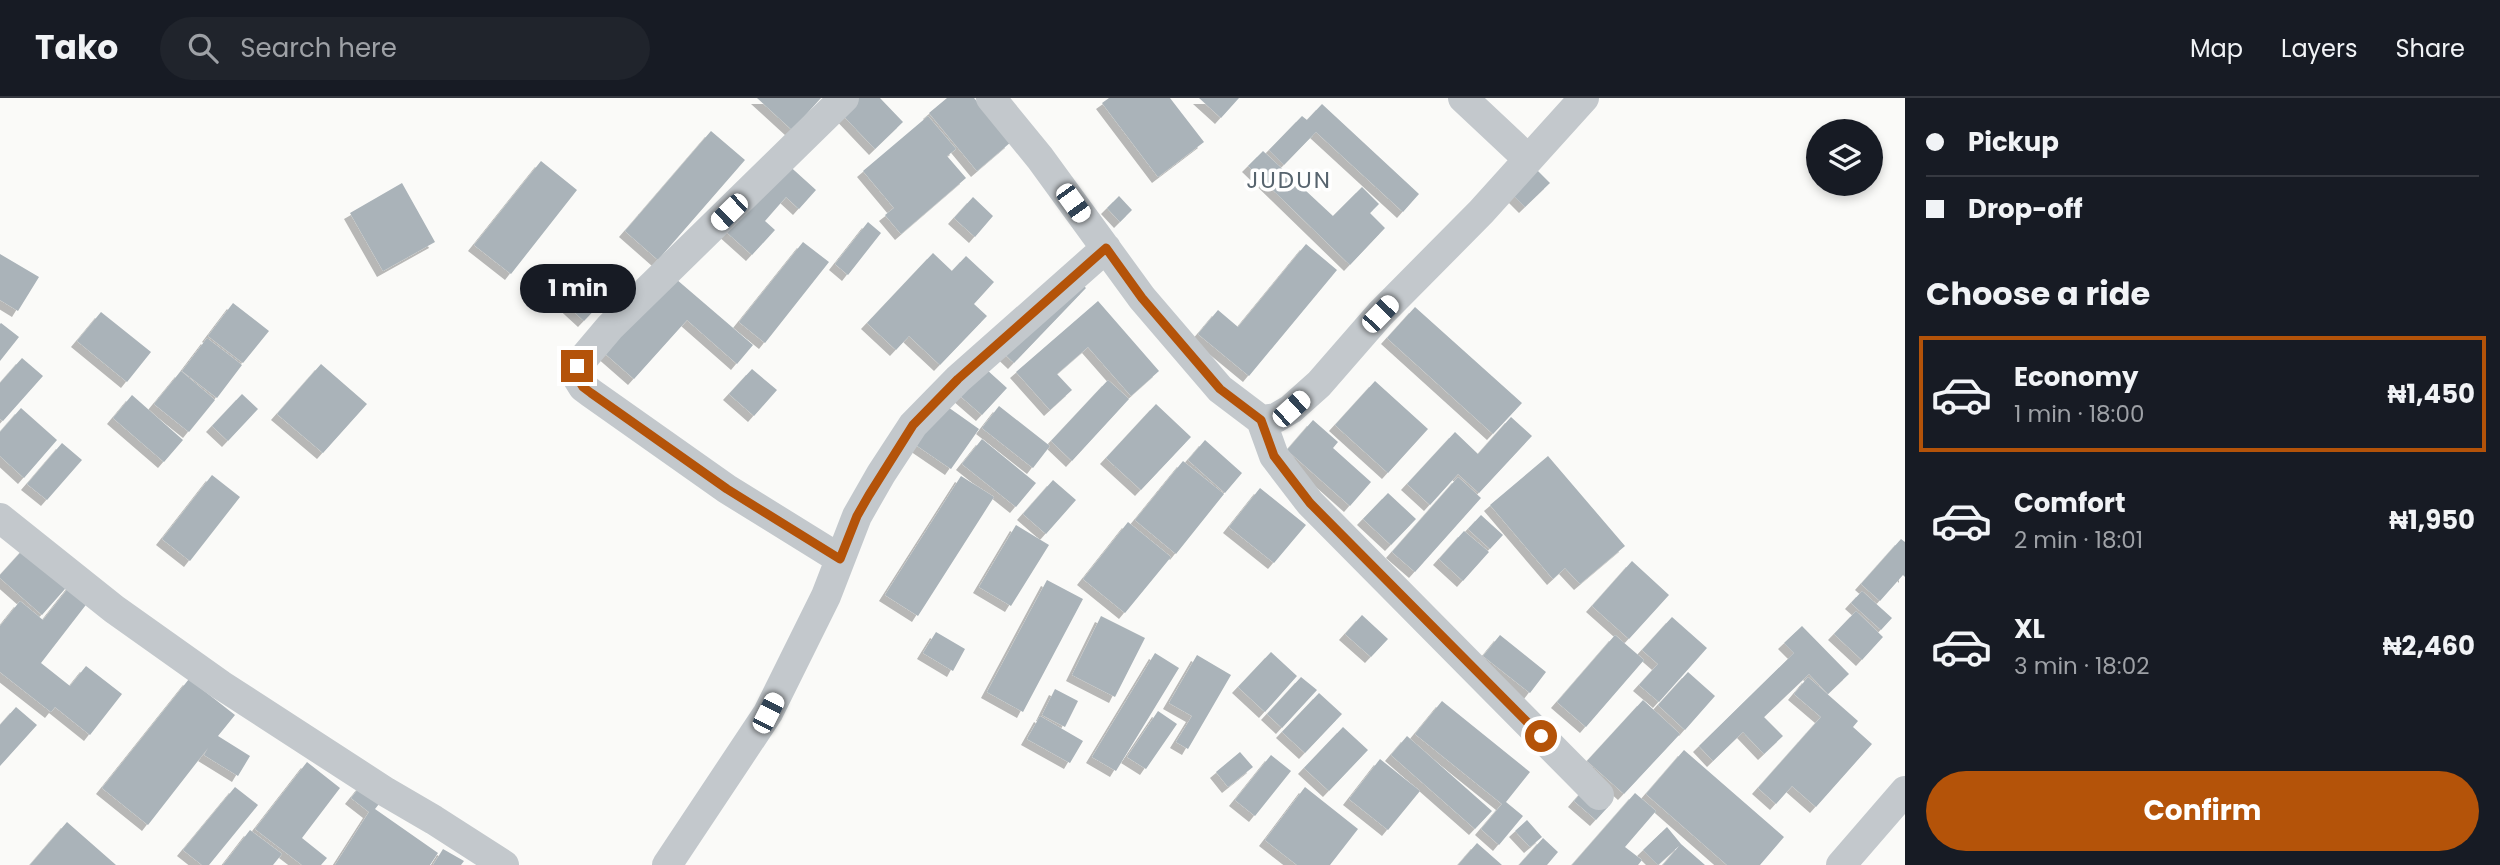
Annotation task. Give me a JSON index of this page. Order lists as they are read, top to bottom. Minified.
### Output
{"districts":["JUDUN"],"page":{"header":"Tako","search":"Search here","nav":["Map","Layers","Share"],"banner":["Pickup","Drop-off"],"heading":"Choose a ride","bubble":"1 min","list":[{"name":"Economy","note":"1 min · 18:00","value":"₦1,450"},{"name":"Comfort","note":"2 min · 18:01","value":"₦1,950"},{"name":"XL","note":"3 min · 18:02","value":"₦2,460"}],"buttons":"Confirm"}}
